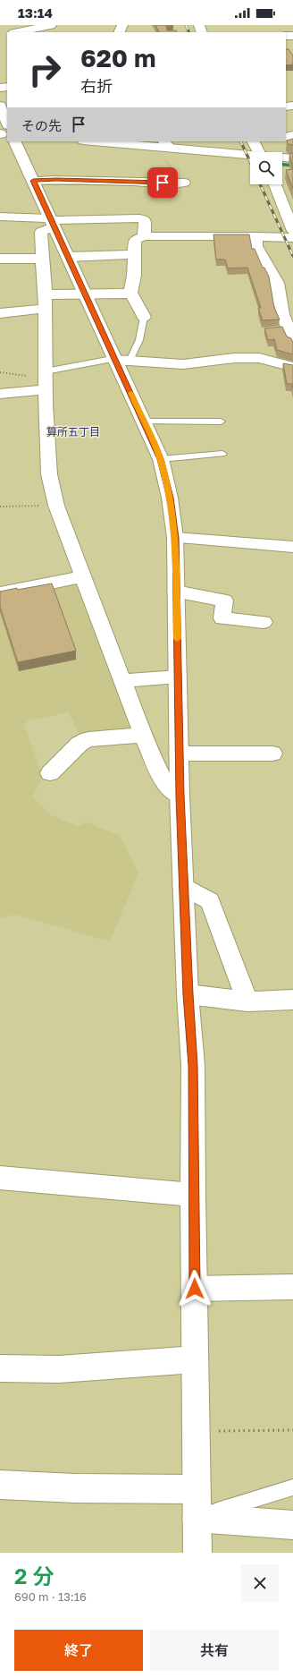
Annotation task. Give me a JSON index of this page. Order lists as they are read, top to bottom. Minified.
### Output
{"districts":["算所五丁目"],"page":{"status":"13:14","turn":["620 m","右折"],"then":"その先","heading":["2 分","690 m · 13:16"],"buttons":["終了","共有"]}}
